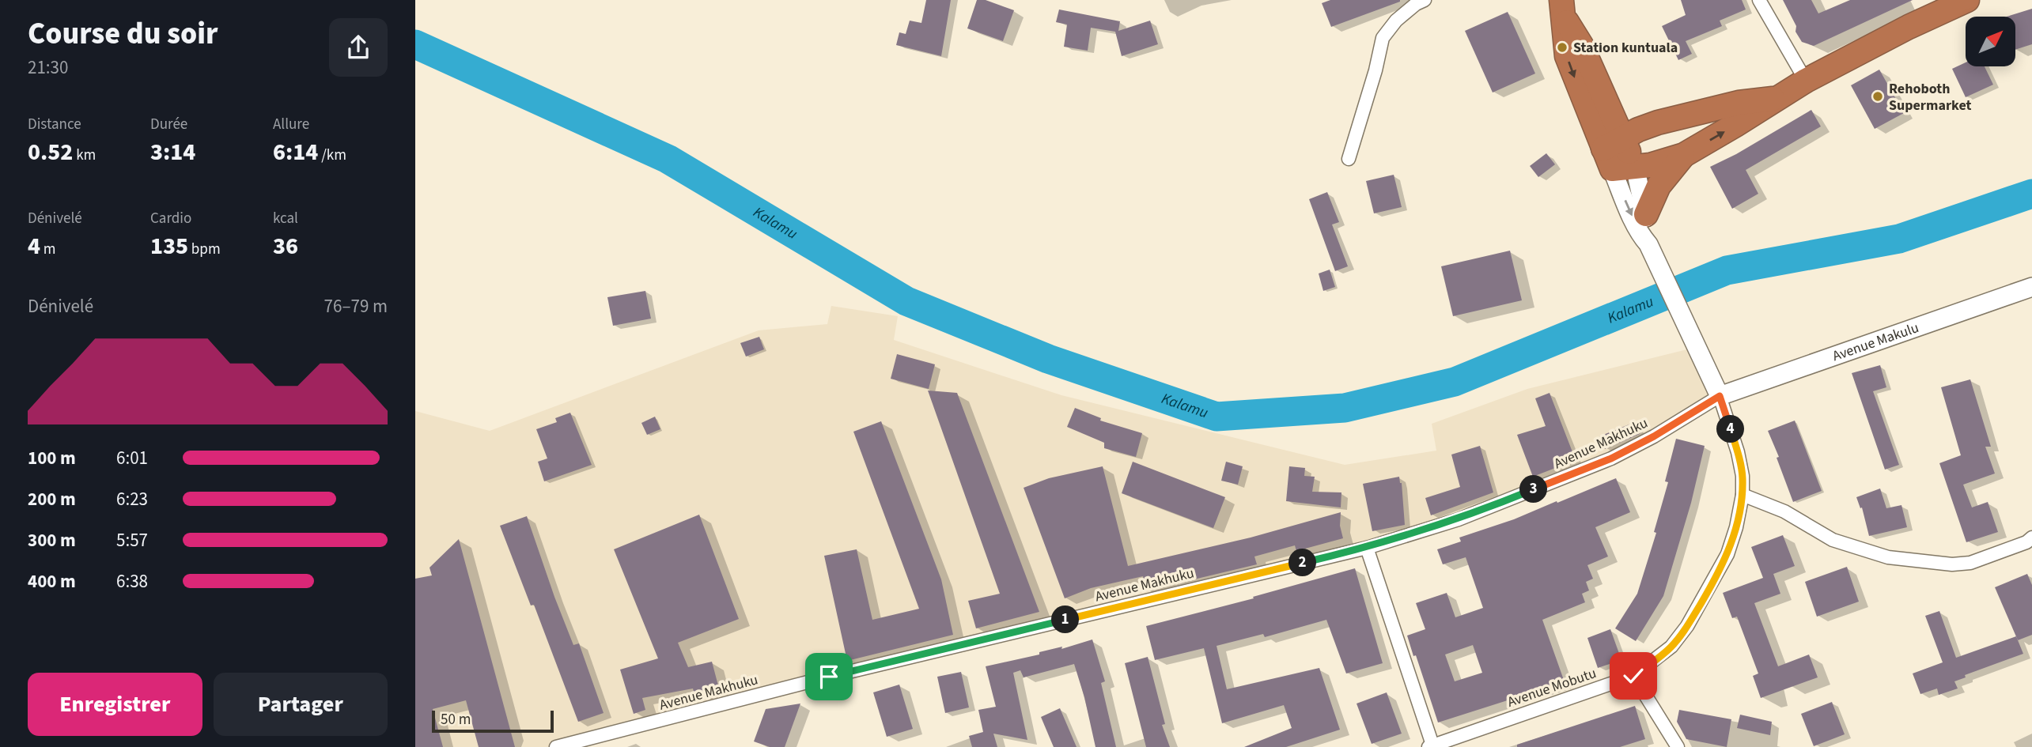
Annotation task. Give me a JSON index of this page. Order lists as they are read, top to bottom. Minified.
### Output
{"streets":{"main road":["Avenue Makulu"],"street":["Avenue Makhuku","Avenue Mobutu"]},"crossings":[["Avenue Makulu","Avenue Makhuku"],["Avenue Makulu","Avenue Mobutu"],["Avenue Makhuku","Avenue Mobutu"]],"water":["Kalamu"],"places":["Station kuntuala","Rehoboth Supermarket"],"scale_bar":"50 m","north":"top right","page":{"heading":["Course du soir","21:30"],"stats":[["Distance","0.52 km"],["Durée","3:14"],["Allure","6:14 /km"],["Dénivelé","4 m"],["Cardio","135 bpm"],["kcal","36"]],"chart":["Dénivelé","76–79 m"],"pins":["4","3","2","1"],"list":[{"name":"100 m","note":"6:01"},{"name":"200 m","note":"6:23"},{"name":"300 m","note":"5:57"},{"name":"400 m","note":"6:38"}],"buttons":["Enregistrer","Partager"],"scale":"50 m"}}
